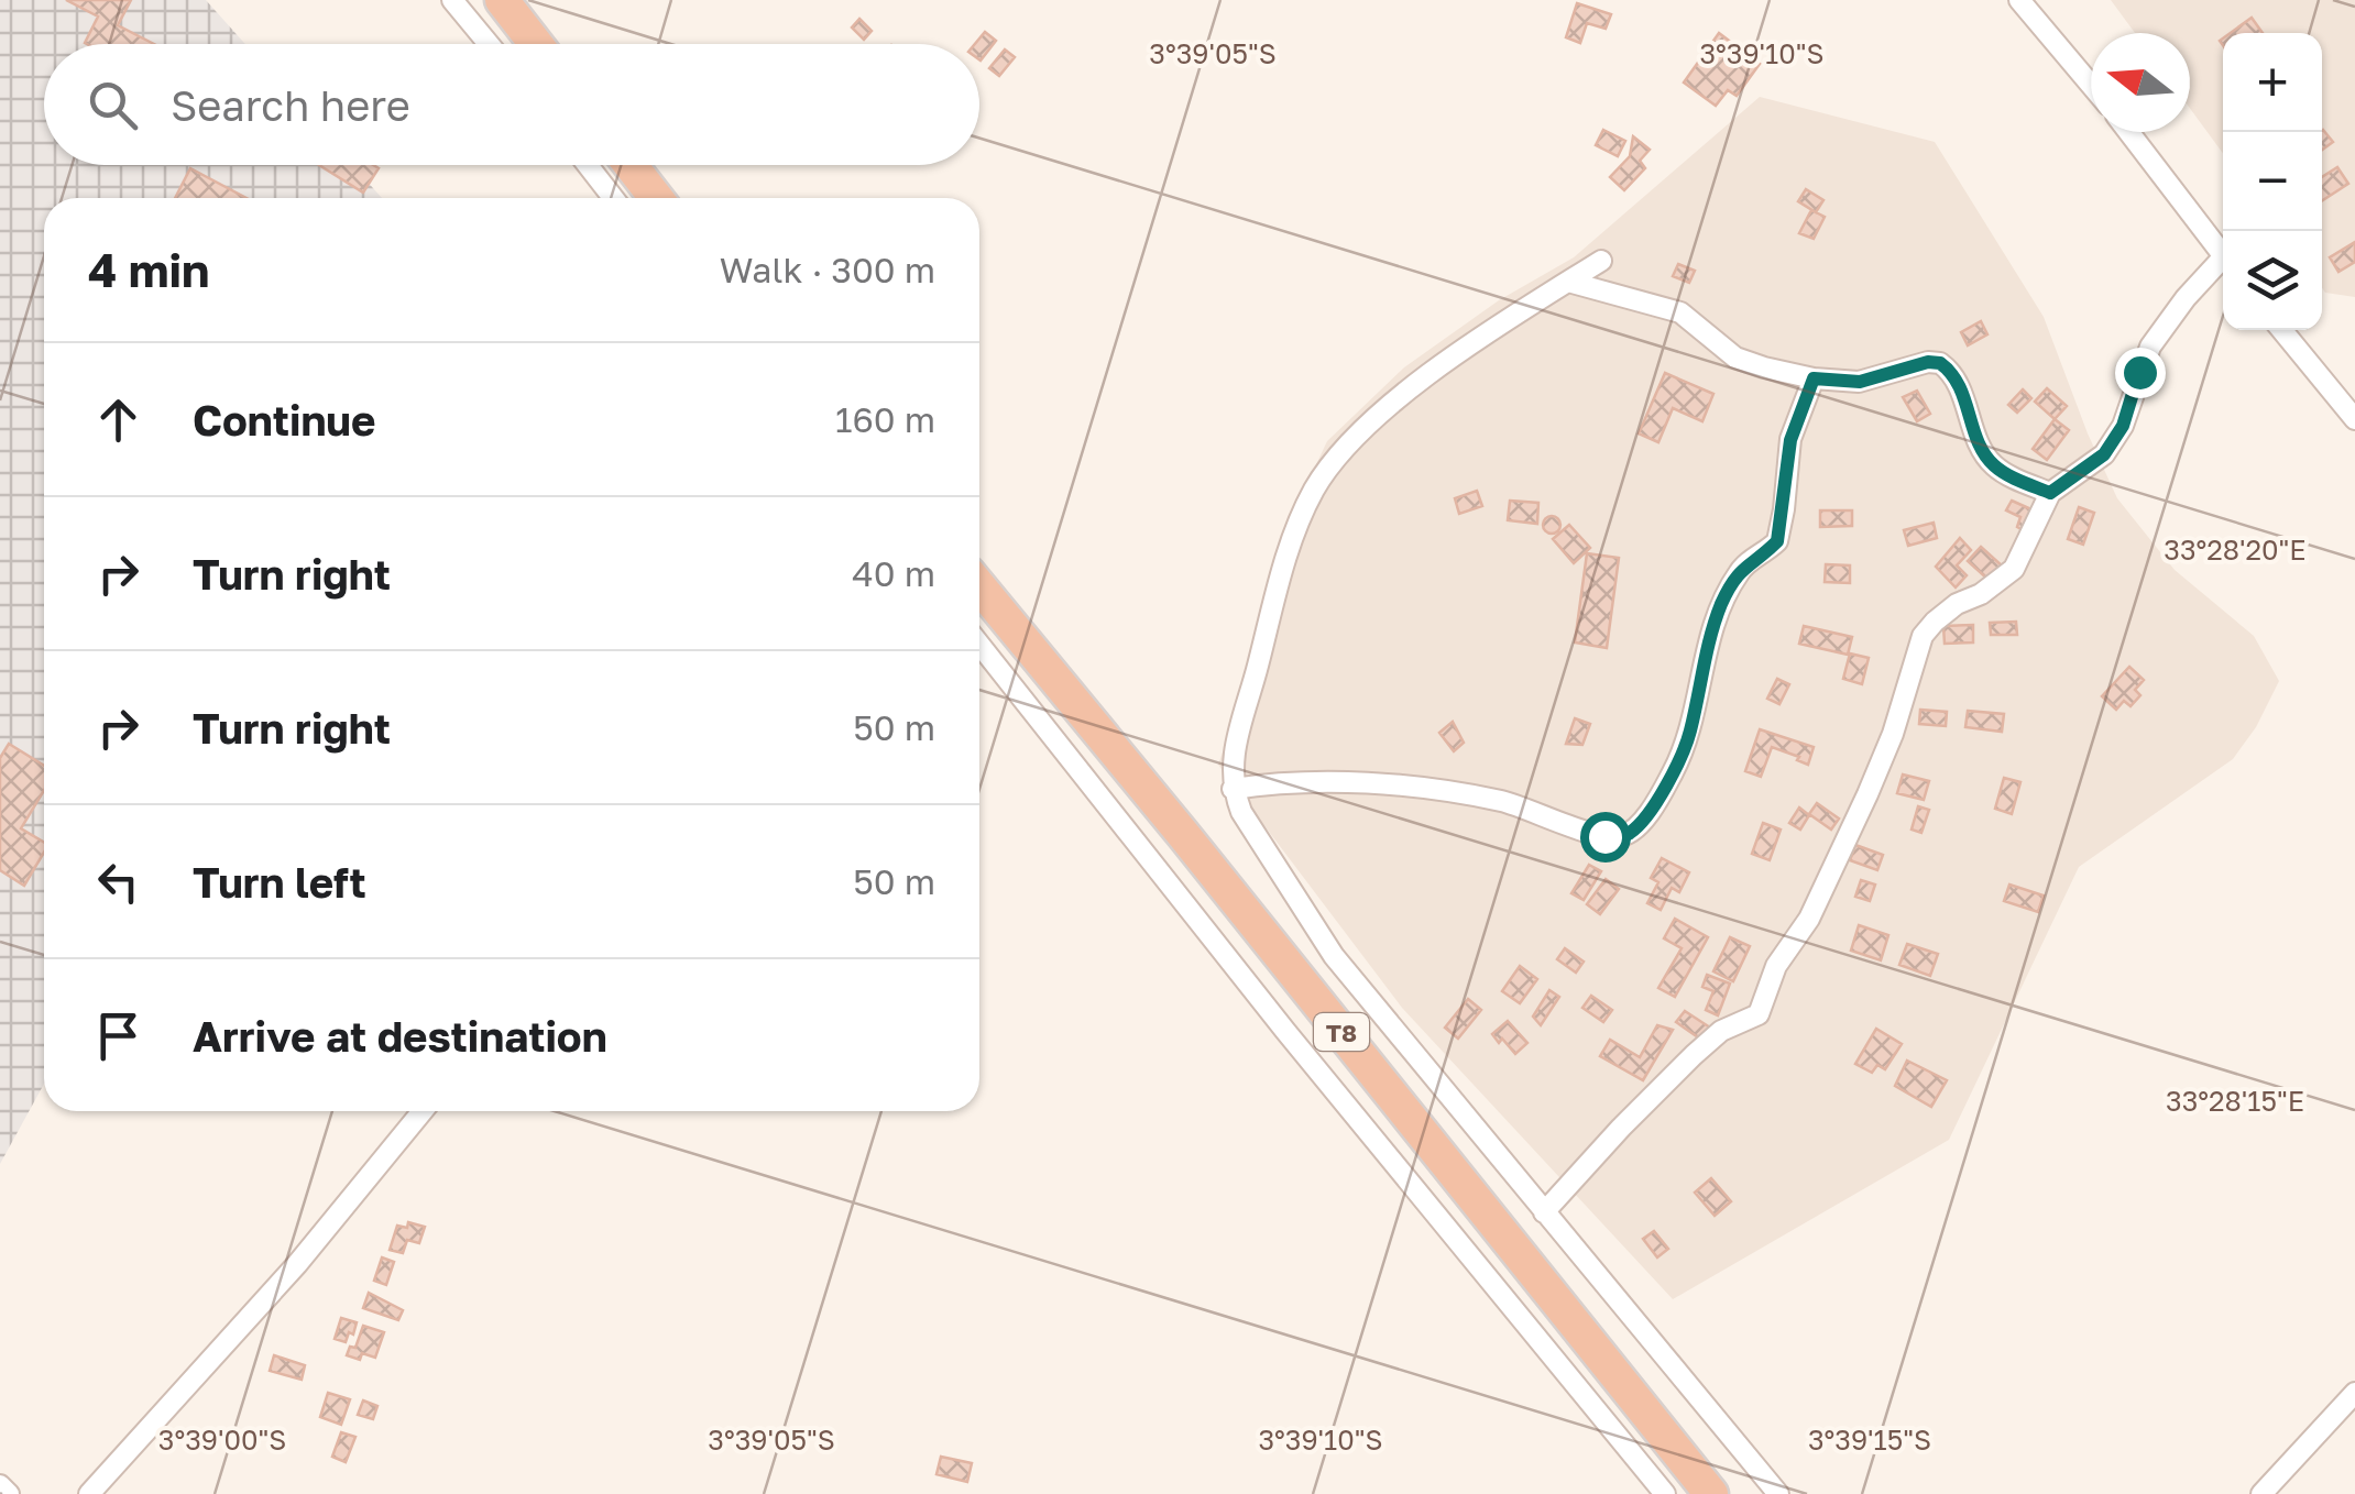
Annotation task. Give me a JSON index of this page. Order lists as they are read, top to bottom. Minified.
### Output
{"streets":{"highway":["T8"]},"north":"left","page":{"map_buttons":["+","−"],"search":"Search here","heading":["4 min","Walk · 300 m"],"list":[["Continue","160 m"],["Turn right","40 m"],["Turn right","50 m"],["Turn left","50 m"],"Arrive at destination"]},"coordinates":["3°39'05\"S","3°39'10\"S","33°28'20\"E","33°28'15\"E","3°39'00\"S","3°39'15\"S"]}
